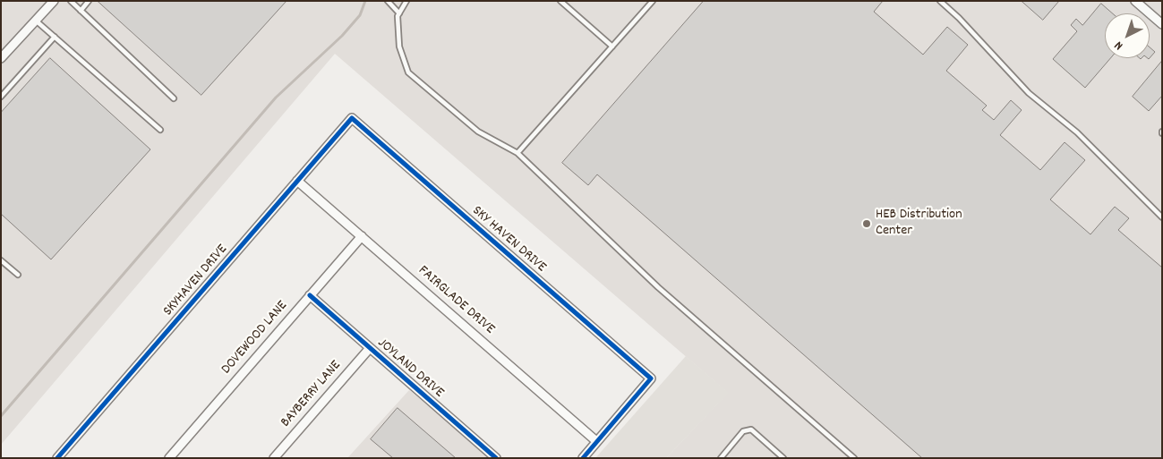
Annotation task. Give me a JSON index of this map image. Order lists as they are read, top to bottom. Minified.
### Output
{"streets":{"street":["SKY HAVEN DRIVE","SKYHAVEN DRIVE","FAIRGLADE DRIVE","DOVEWOOD LANE","JOYLAND DRIVE","BAYBERRY LANE"]},"crossings":[["SKY HAVEN DRIVE","SKYHAVEN DRIVE"],["SKY HAVEN DRIVE","FAIRGLADE DRIVE"],["SKYHAVEN DRIVE","FAIRGLADE DRIVE"],["FAIRGLADE DRIVE","DOVEWOOD LANE"],["DOVEWOOD LANE","JOYLAND DRIVE"],["JOYLAND DRIVE","BAYBERRY LANE"]],"places":["HEB Distribution Center"],"north":"bottom left"}
